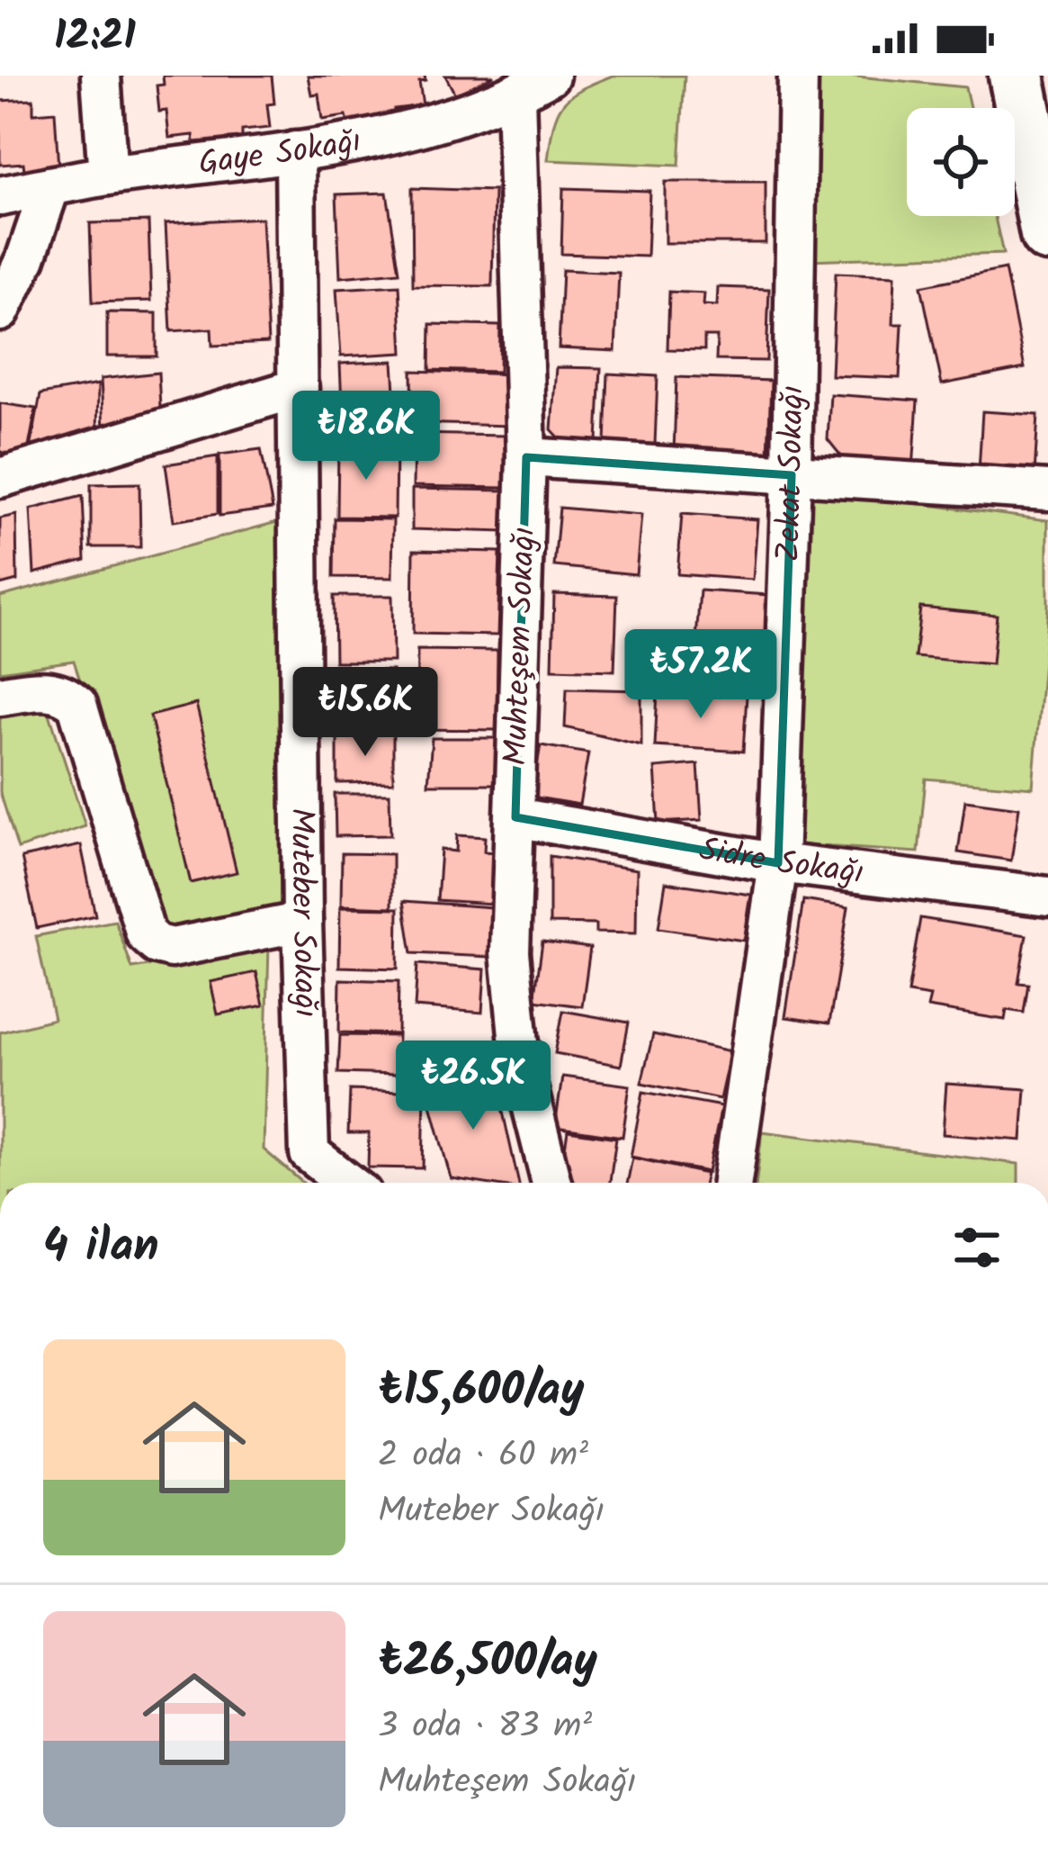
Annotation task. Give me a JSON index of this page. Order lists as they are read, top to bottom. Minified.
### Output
{"streets":{"street":["Gaye Sokağı","Zekat Sokağı","Muhteşem Sokağı","Sidre Sokağı","Muteber Sokağı"]},"crossings":[["Gaye Sokağı","Muhteşem Sokağı"],["Gaye Sokağı","Muteber Sokağı"],["Zekat Sokağı","Sidre Sokağı"],["Muhteşem Sokağı","Sidre Sokağı"]],"page":{"status":"12:21","price":["₺18.6K","₺57.2K","₺15.6K","₺26.5K"],"heading":"4 ilan","list":[{"name":"₺15,600/ay","note":"2 oda · 60 m² · Muteber Sokağı"},{"name":"₺26,500/ay","note":"3 oda · 83 m² · Muhteşem Sokağı"}]}}
